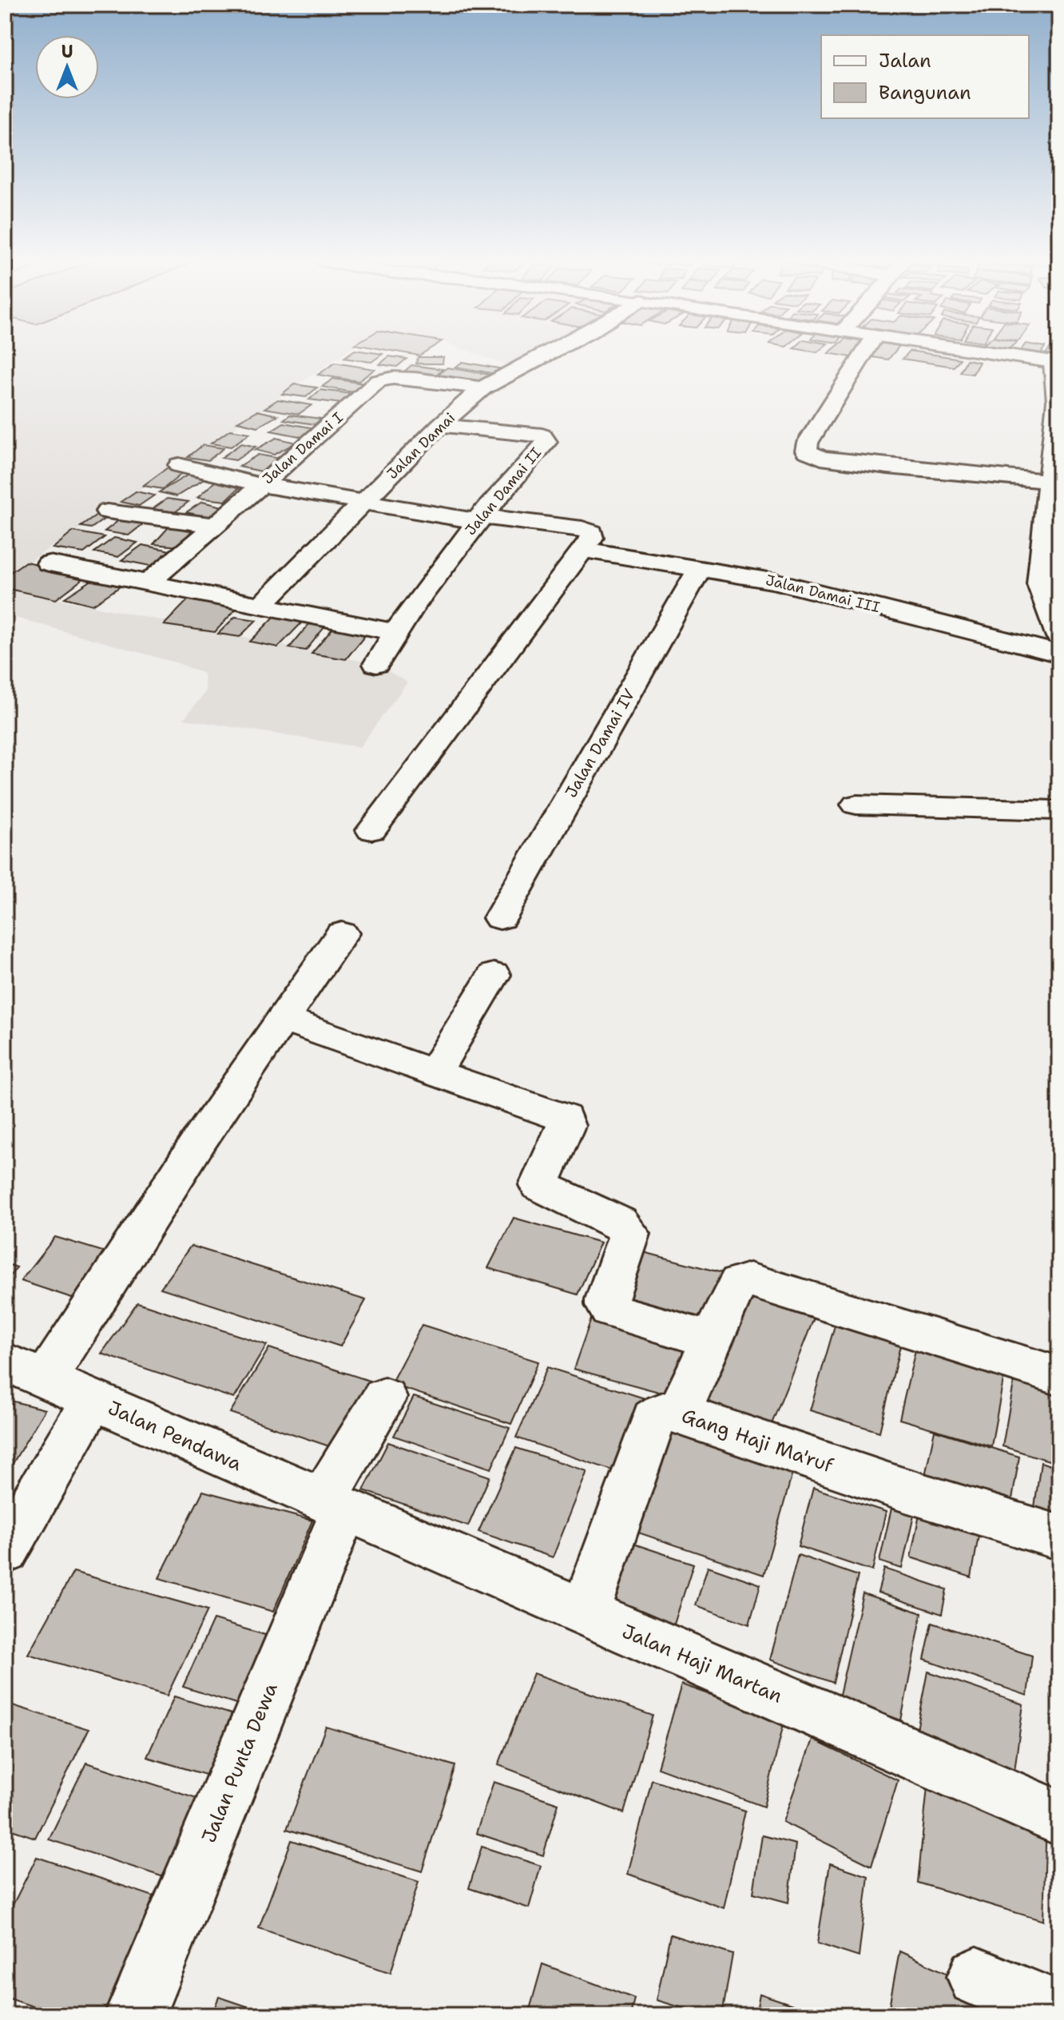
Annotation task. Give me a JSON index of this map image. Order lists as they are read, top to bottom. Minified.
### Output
{"streets":{"street":["Jalan Damai","Jalan Damai I","Jalan Damai II","Jalan Damai III","Jalan Damai IV","Jalan Pendawa","Gang Haji Ma'ruf","Jalan Haji Martan","Jalan Punta Dewa"]},"crossings":[["Jalan Damai","Jalan Damai I"],["Jalan Damai","Jalan Damai II"],["Jalan Damai III","Jalan Damai IV"],["Jalan Pendawa","Jalan Haji Martan"],["Jalan Pendawa","Jalan Punta Dewa"],["Gang Haji Ma'ruf","Jalan Haji Martan"],["Jalan Haji Martan","Jalan Punta Dewa"]],"legend":["Jalan","Bangunan"],"north":"top"}
